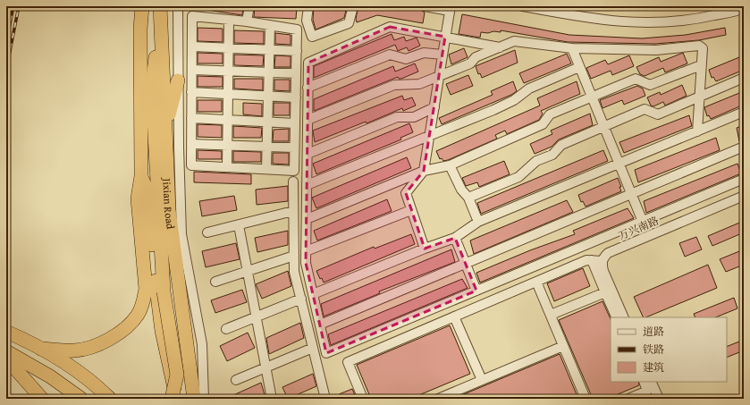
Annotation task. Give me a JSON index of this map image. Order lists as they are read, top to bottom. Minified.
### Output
{"streets":{"highway":["Jixian Road"],"street":["万兴南路"]},"legend":["道路","铁路","建筑"]}
